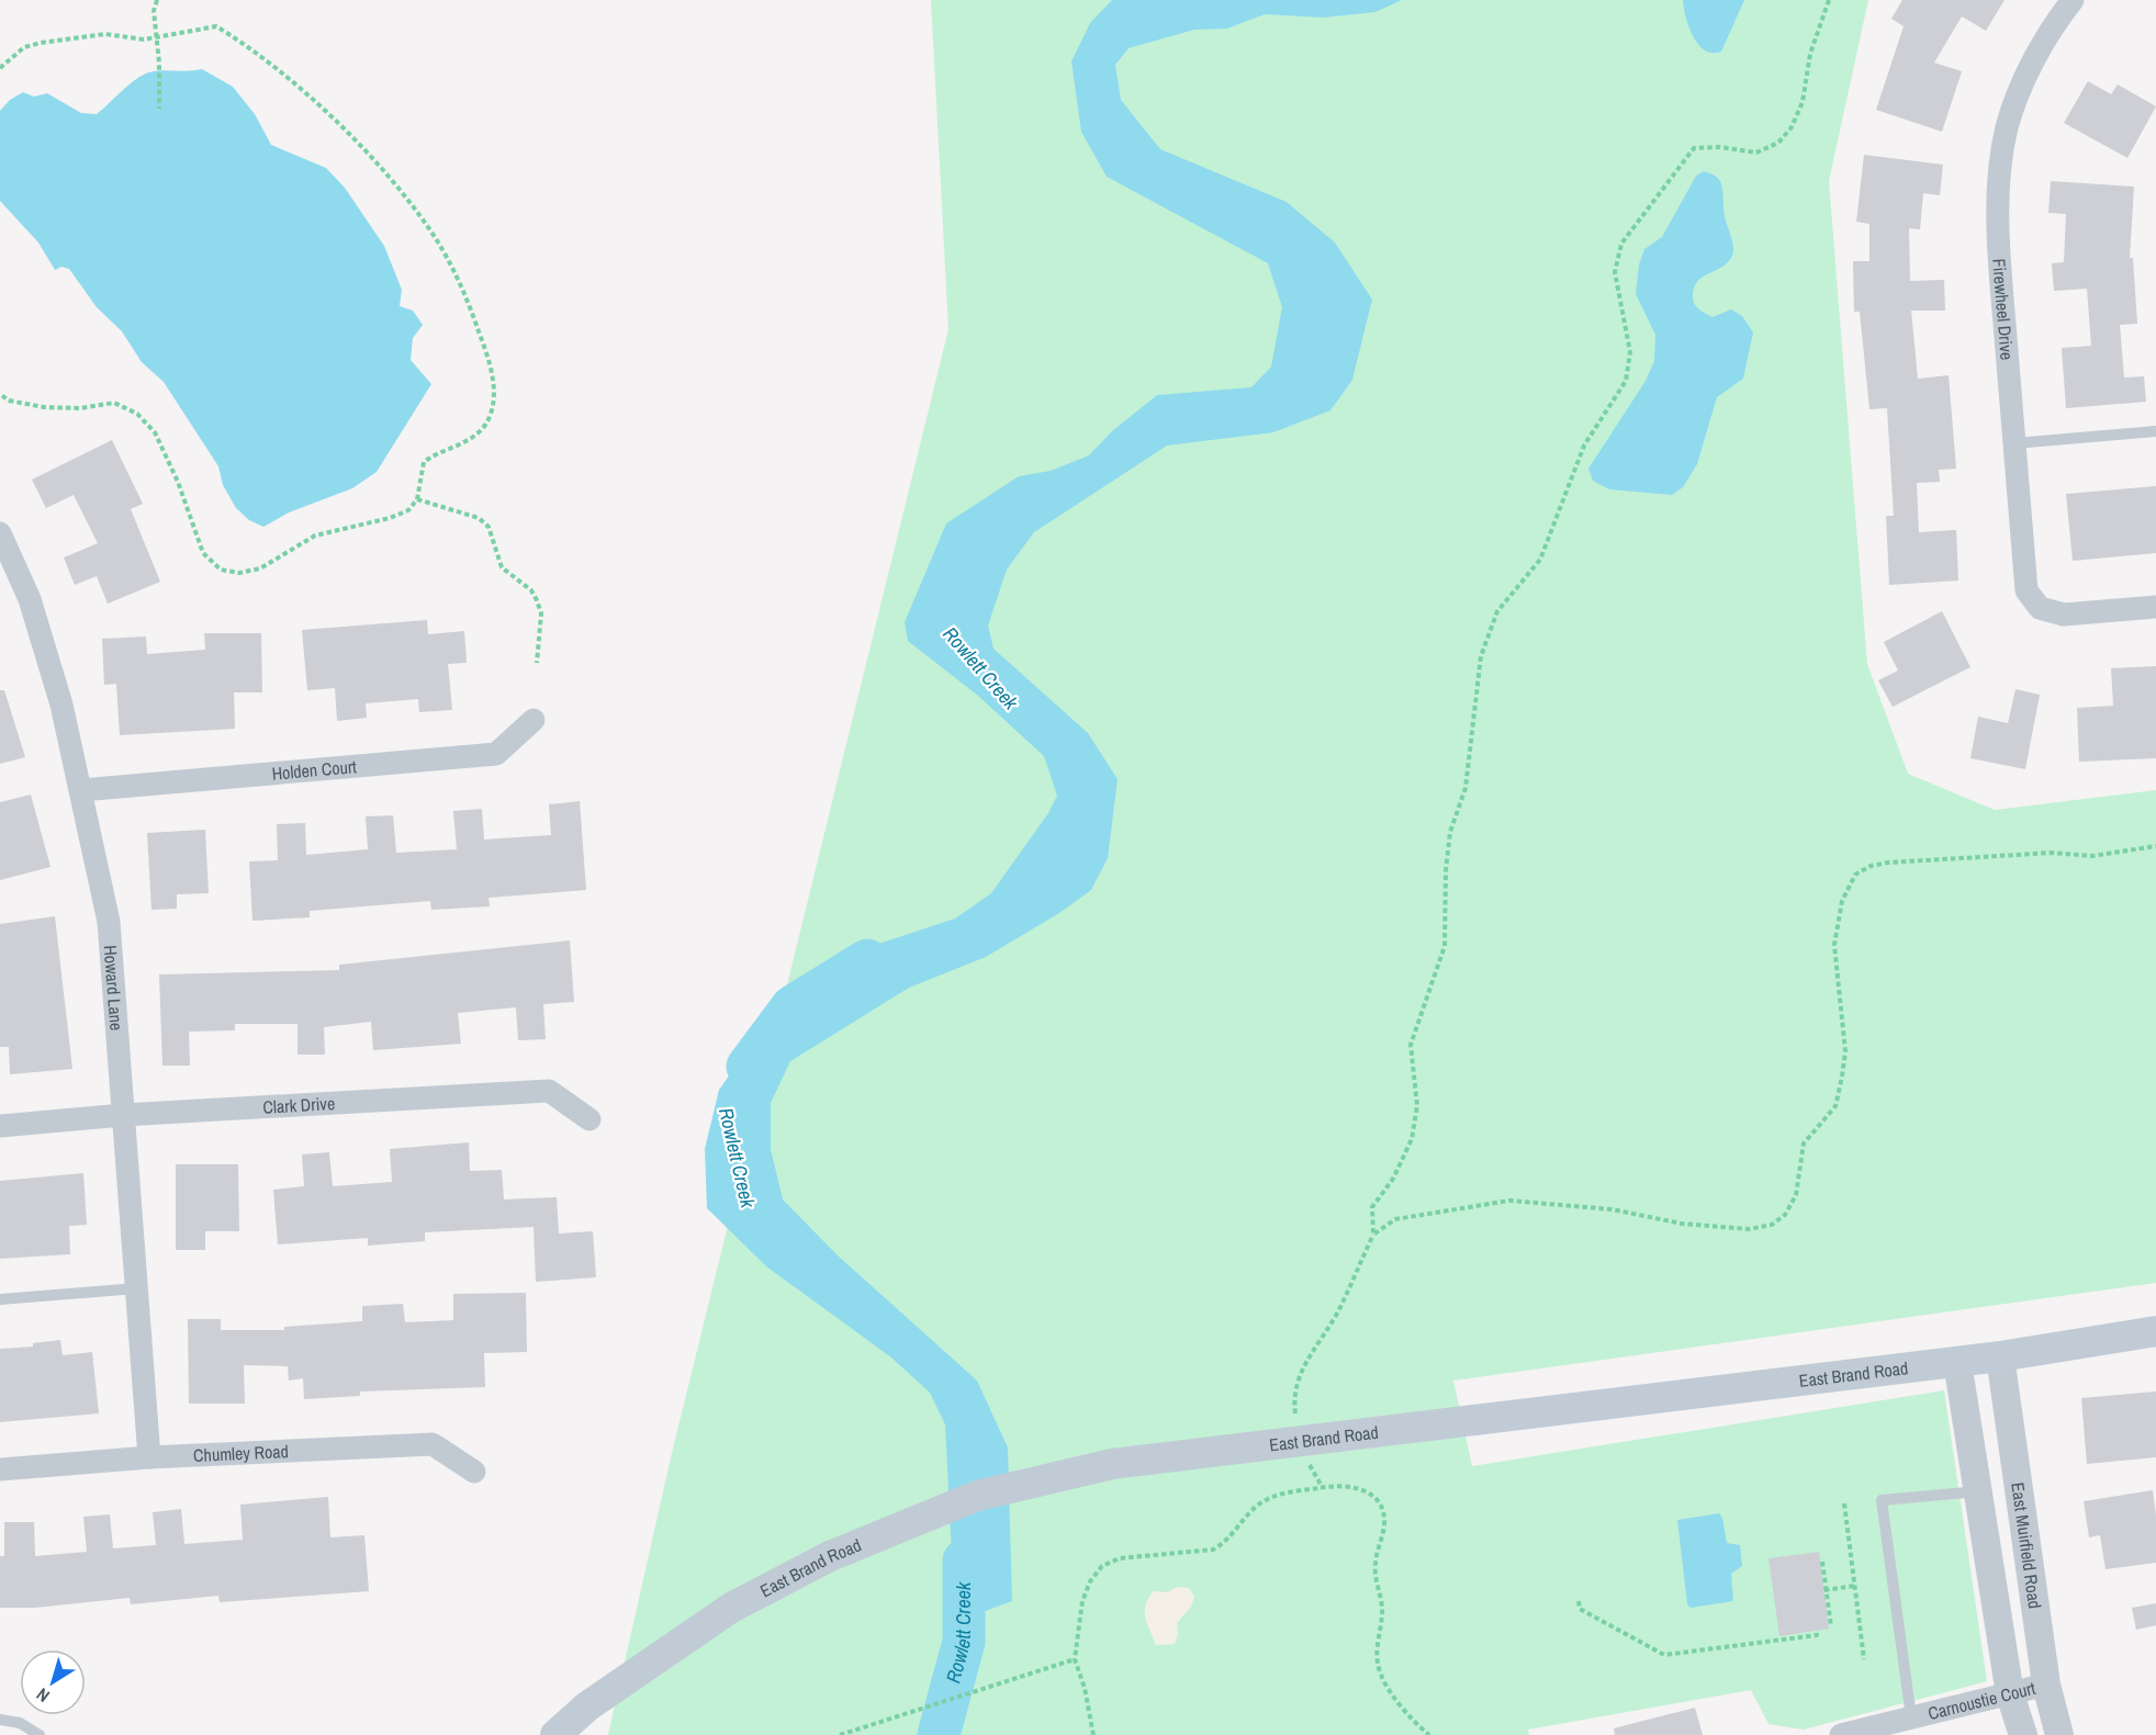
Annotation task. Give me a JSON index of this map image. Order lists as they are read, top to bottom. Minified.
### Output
{"streets":{"main road":["East Brand Road"],"street":["Firewheel Drive","Holden Court","Howard Lane","Clark Drive","Chumley Road","East Muirfield Road","Carnoustie Court"]},"crossings":[["Holden Court","Howard Lane"],["Howard Lane","Clark Drive"],["Howard Lane","Chumley Road"],["East Brand Road","East Muirfield Road"],["East Muirfield Road","Carnoustie Court"]],"water":["Rowlett Creek"],"north":"bottom left"}
